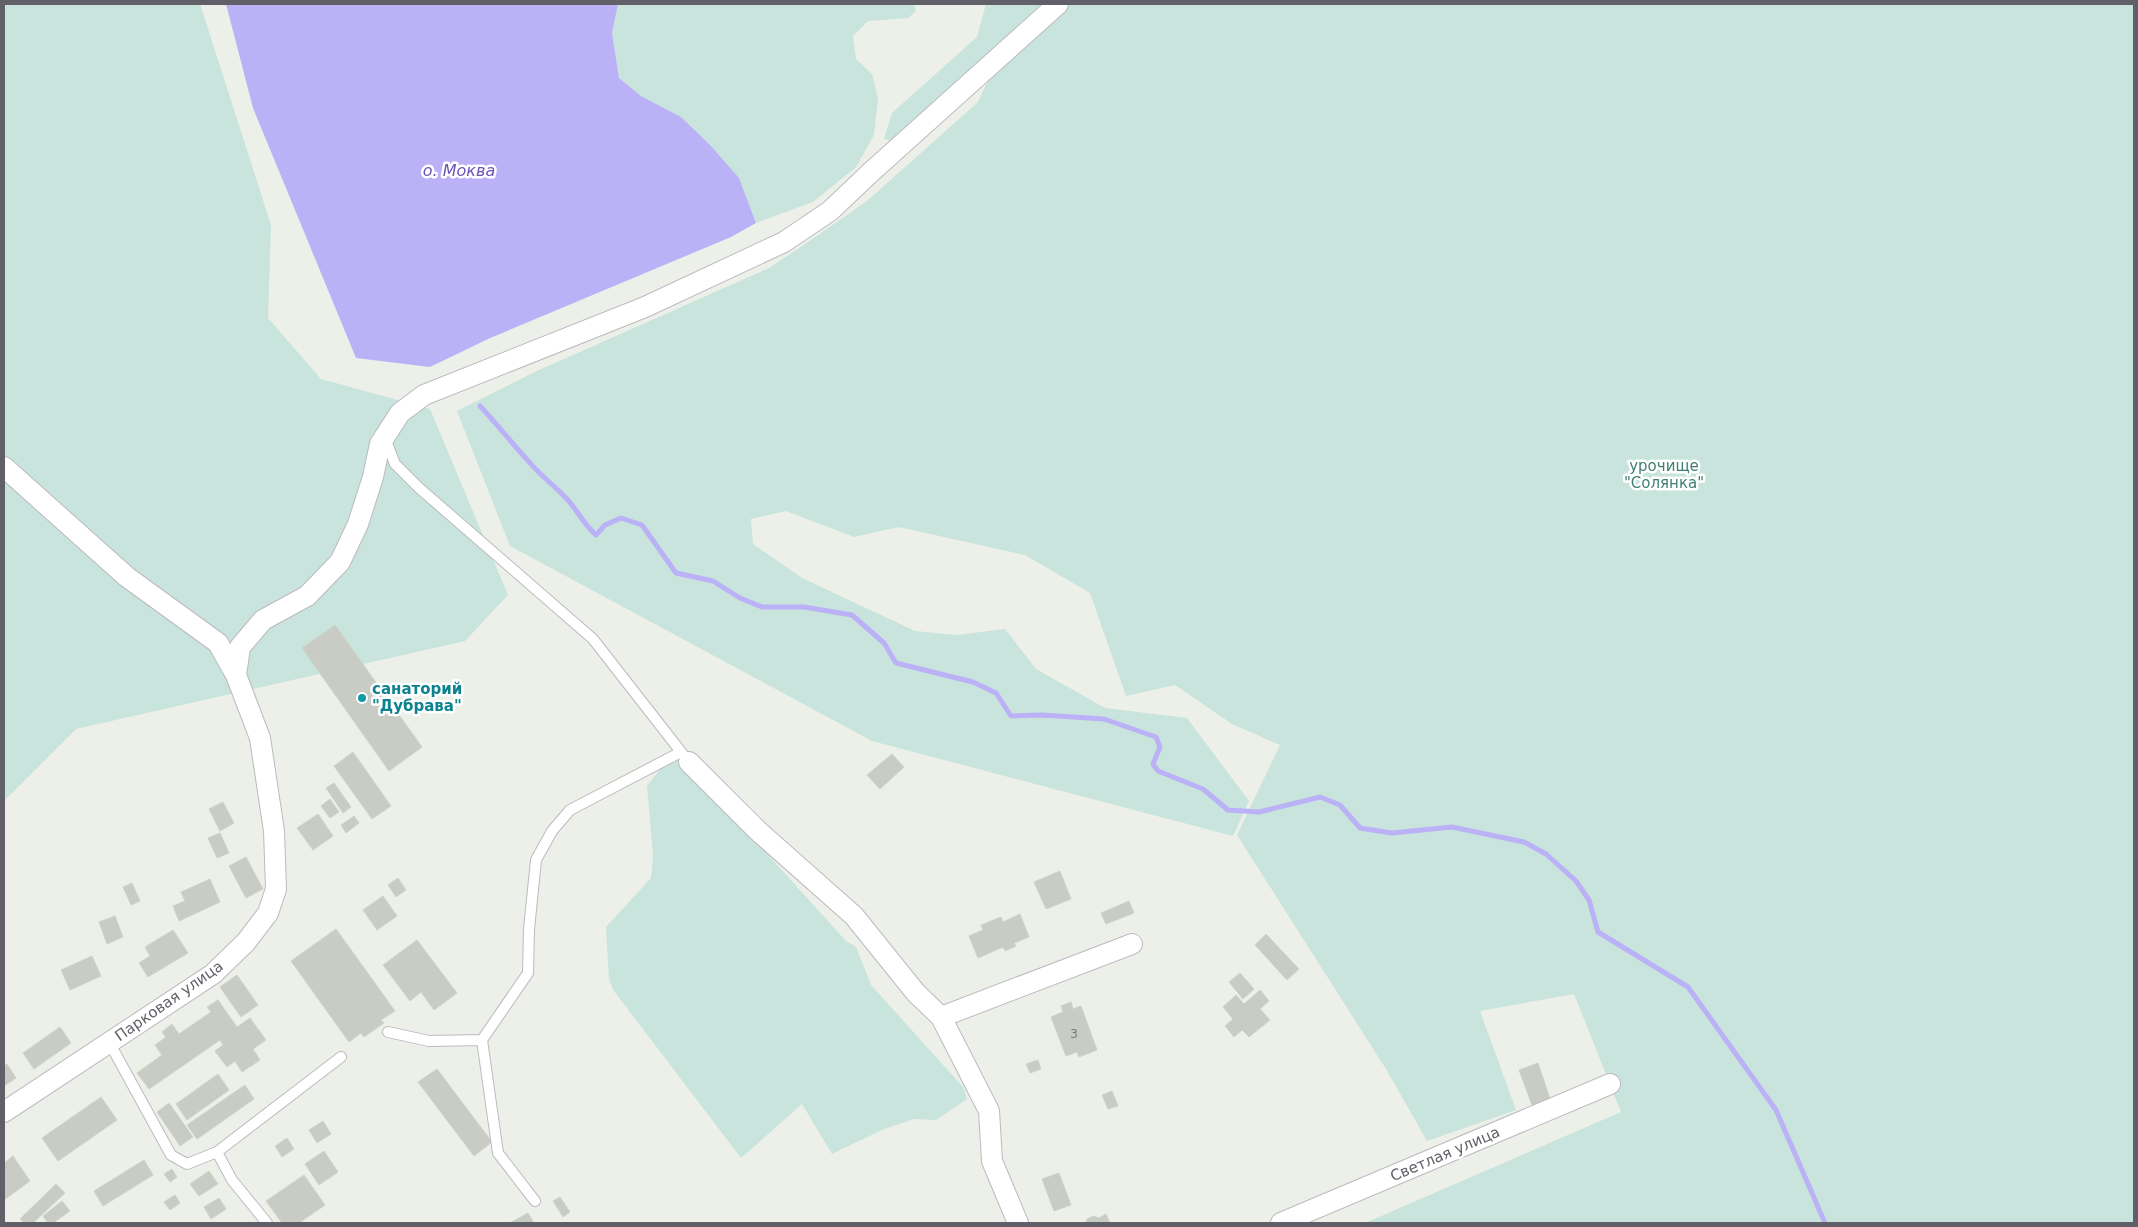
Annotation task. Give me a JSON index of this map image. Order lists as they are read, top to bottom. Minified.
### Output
{"streets":{"street":["Парковая улица","Светлая улица"]},"water":["о. Моква"],"parks":["урочище \"Солянка\""],"places":["санаторий \"Дубрава\""],"house_numbers":["3"]}
